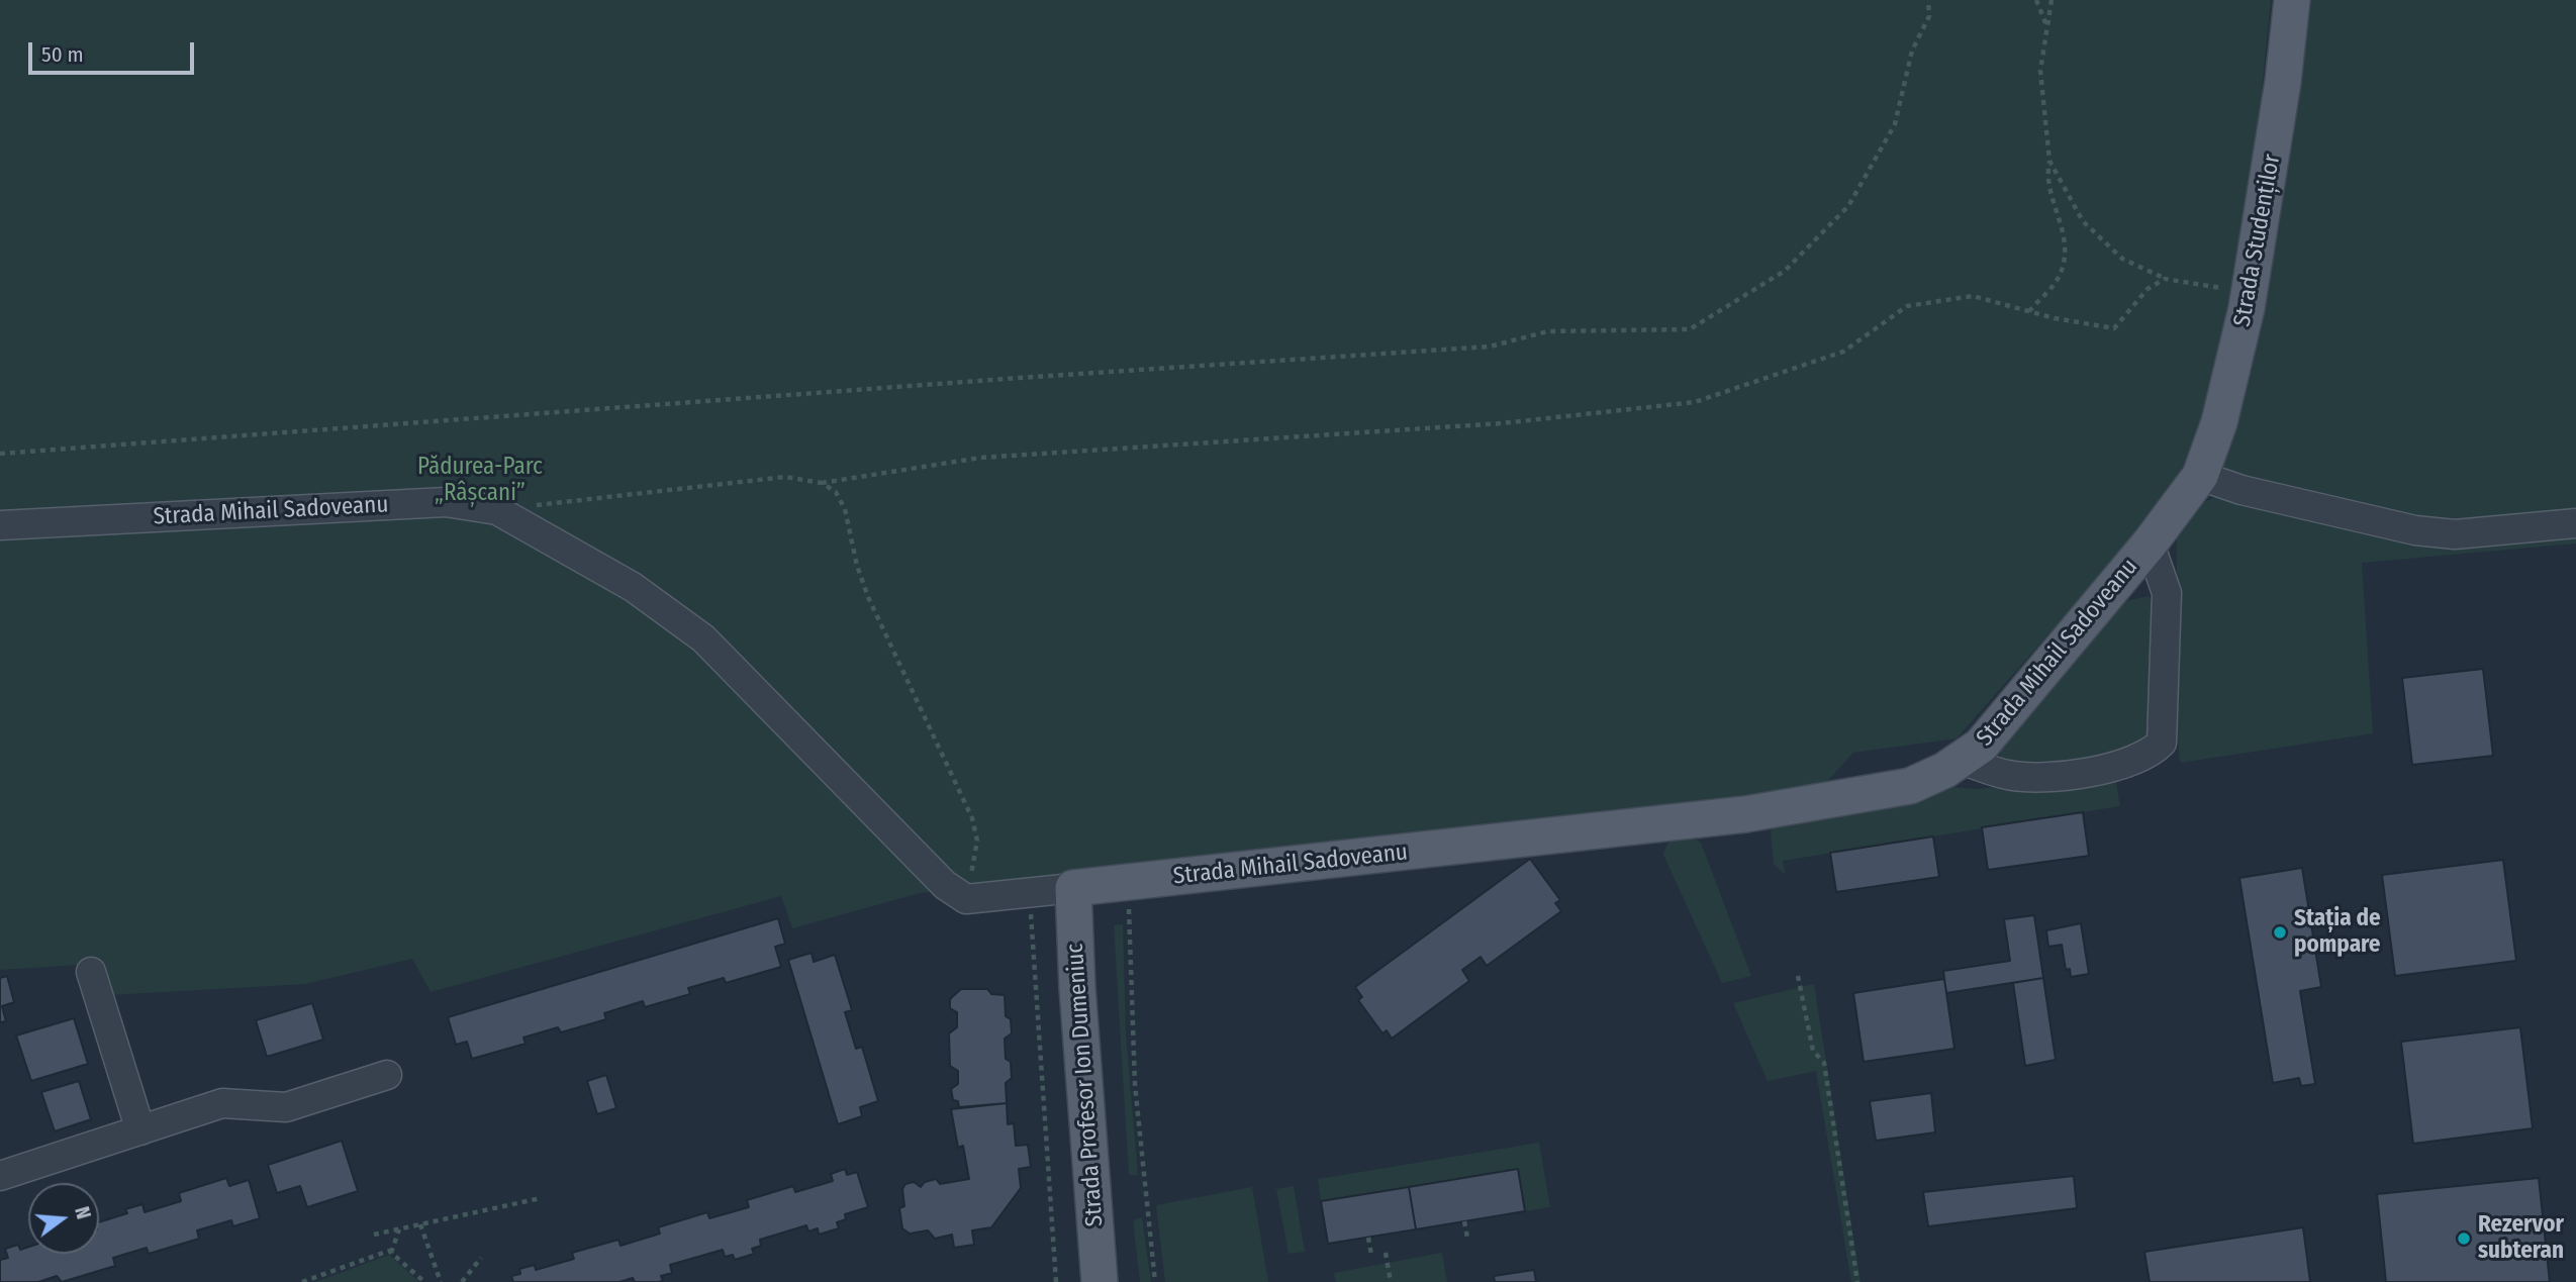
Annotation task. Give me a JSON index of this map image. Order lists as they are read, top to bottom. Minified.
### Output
{"streets":{"main road":["Strada Studenților","Strada Mihail Sadoveanu","Strada Profesor Ion Dumeniuc"]},"crossings":[["Strada Studenților","Strada Mihail Sadoveanu"],["Strada Mihail Sadoveanu","Strada Profesor Ion Dumeniuc"]],"parks":["Pădurea-Parc „Râșcani”"],"places":["Stația de pompare","Rezervor subteran"],"scale_bar":"50 m","north":"right"}
